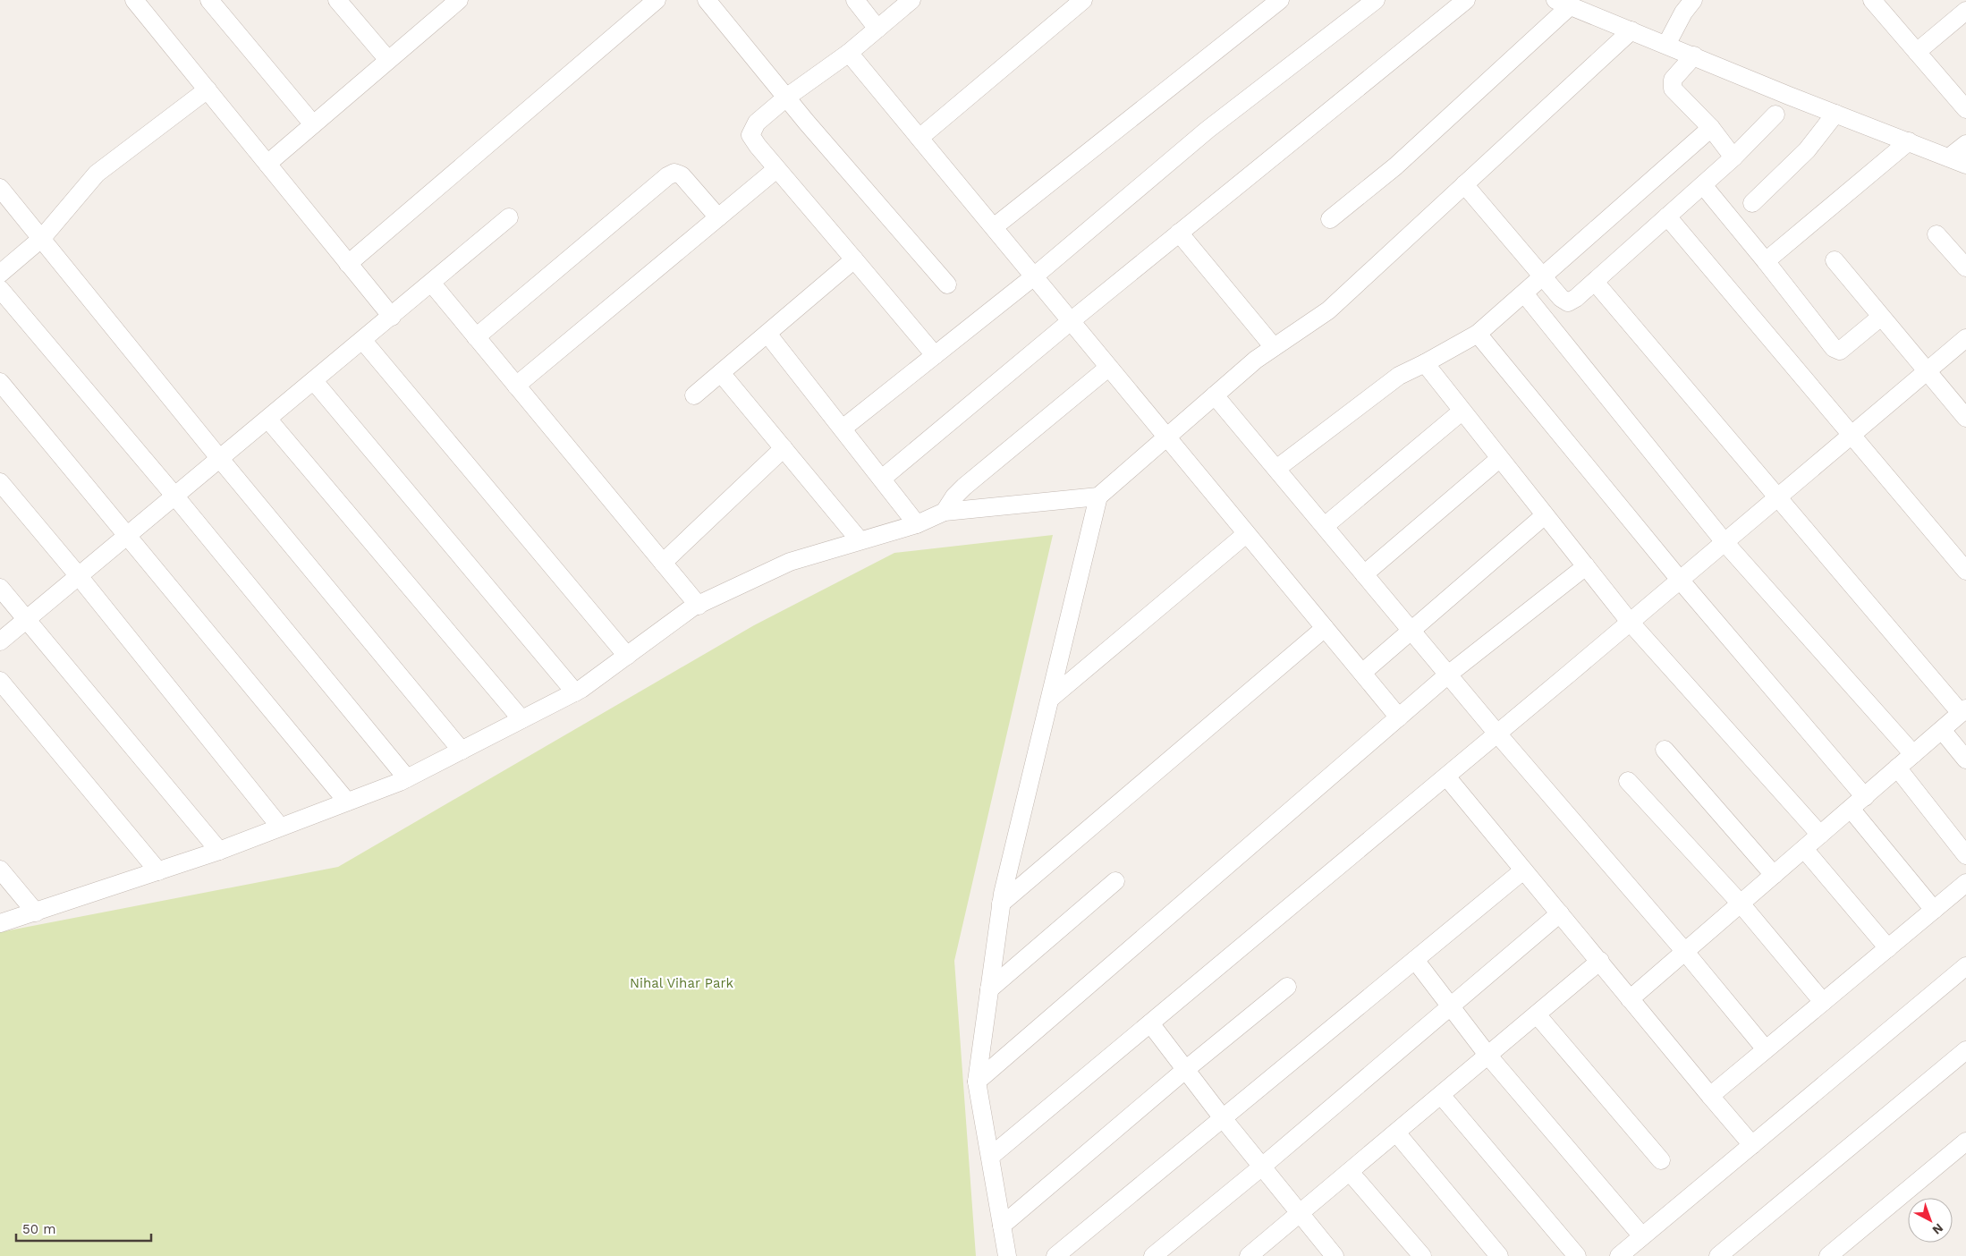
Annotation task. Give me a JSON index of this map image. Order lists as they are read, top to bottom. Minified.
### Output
{"parks":["Nihal Vihar Park"],"scale_bar":"50 m","north":"bottom right"}
